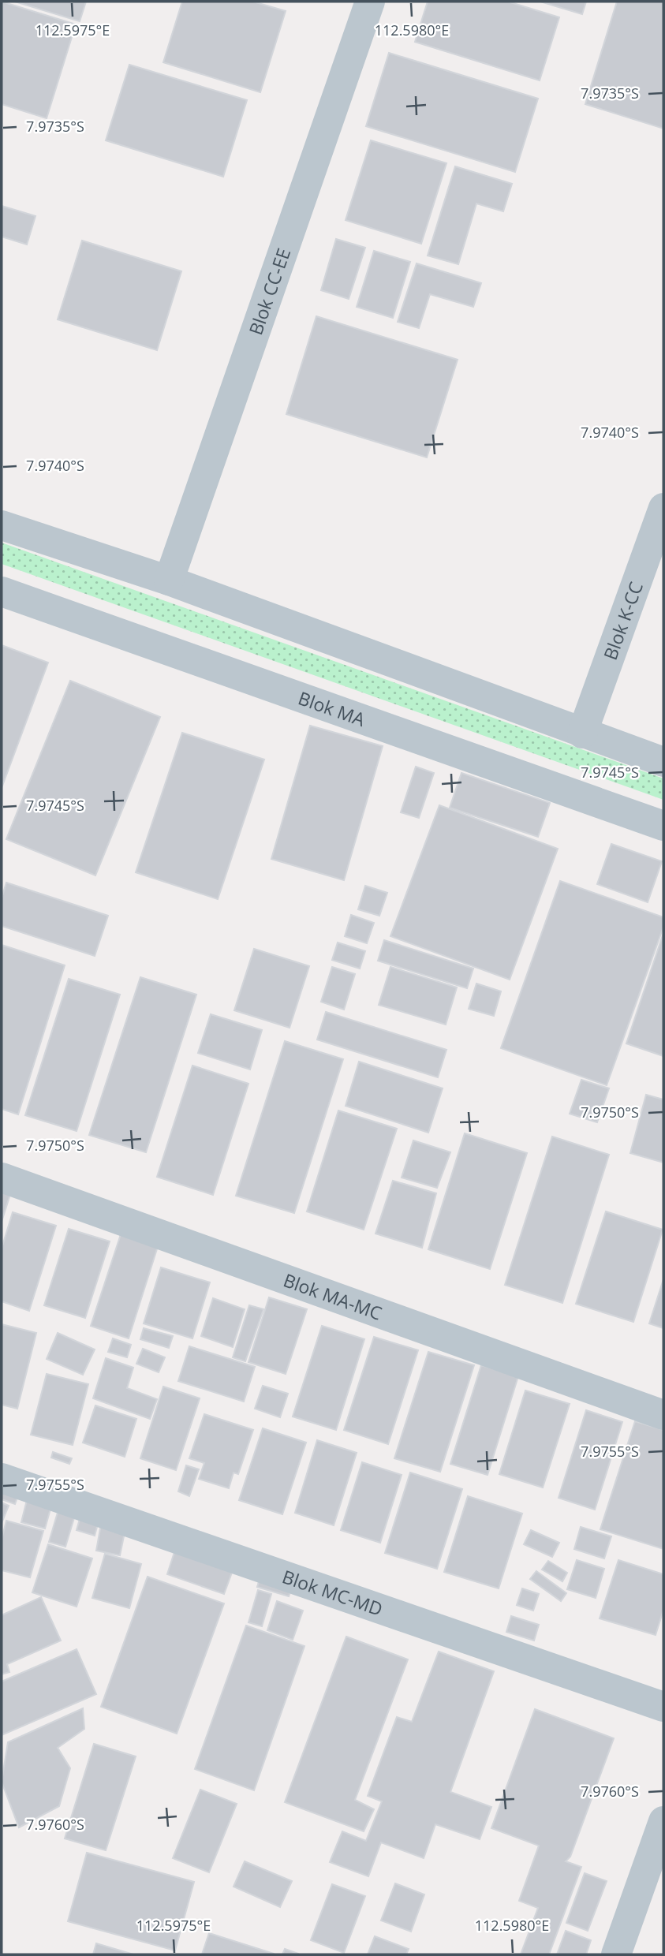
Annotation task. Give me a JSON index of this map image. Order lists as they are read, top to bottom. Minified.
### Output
{"streets":{"street":["Blok CC-EE","Blok K-CC","Blok MA","Blok MA-MC","Blok MC-MD"]},"coordinates":["112.5975°E","112.5980°E","7.9735°S","7.9740°S","7.9745°S","7.9750°S","7.9755°S","7.9760°S"]}
